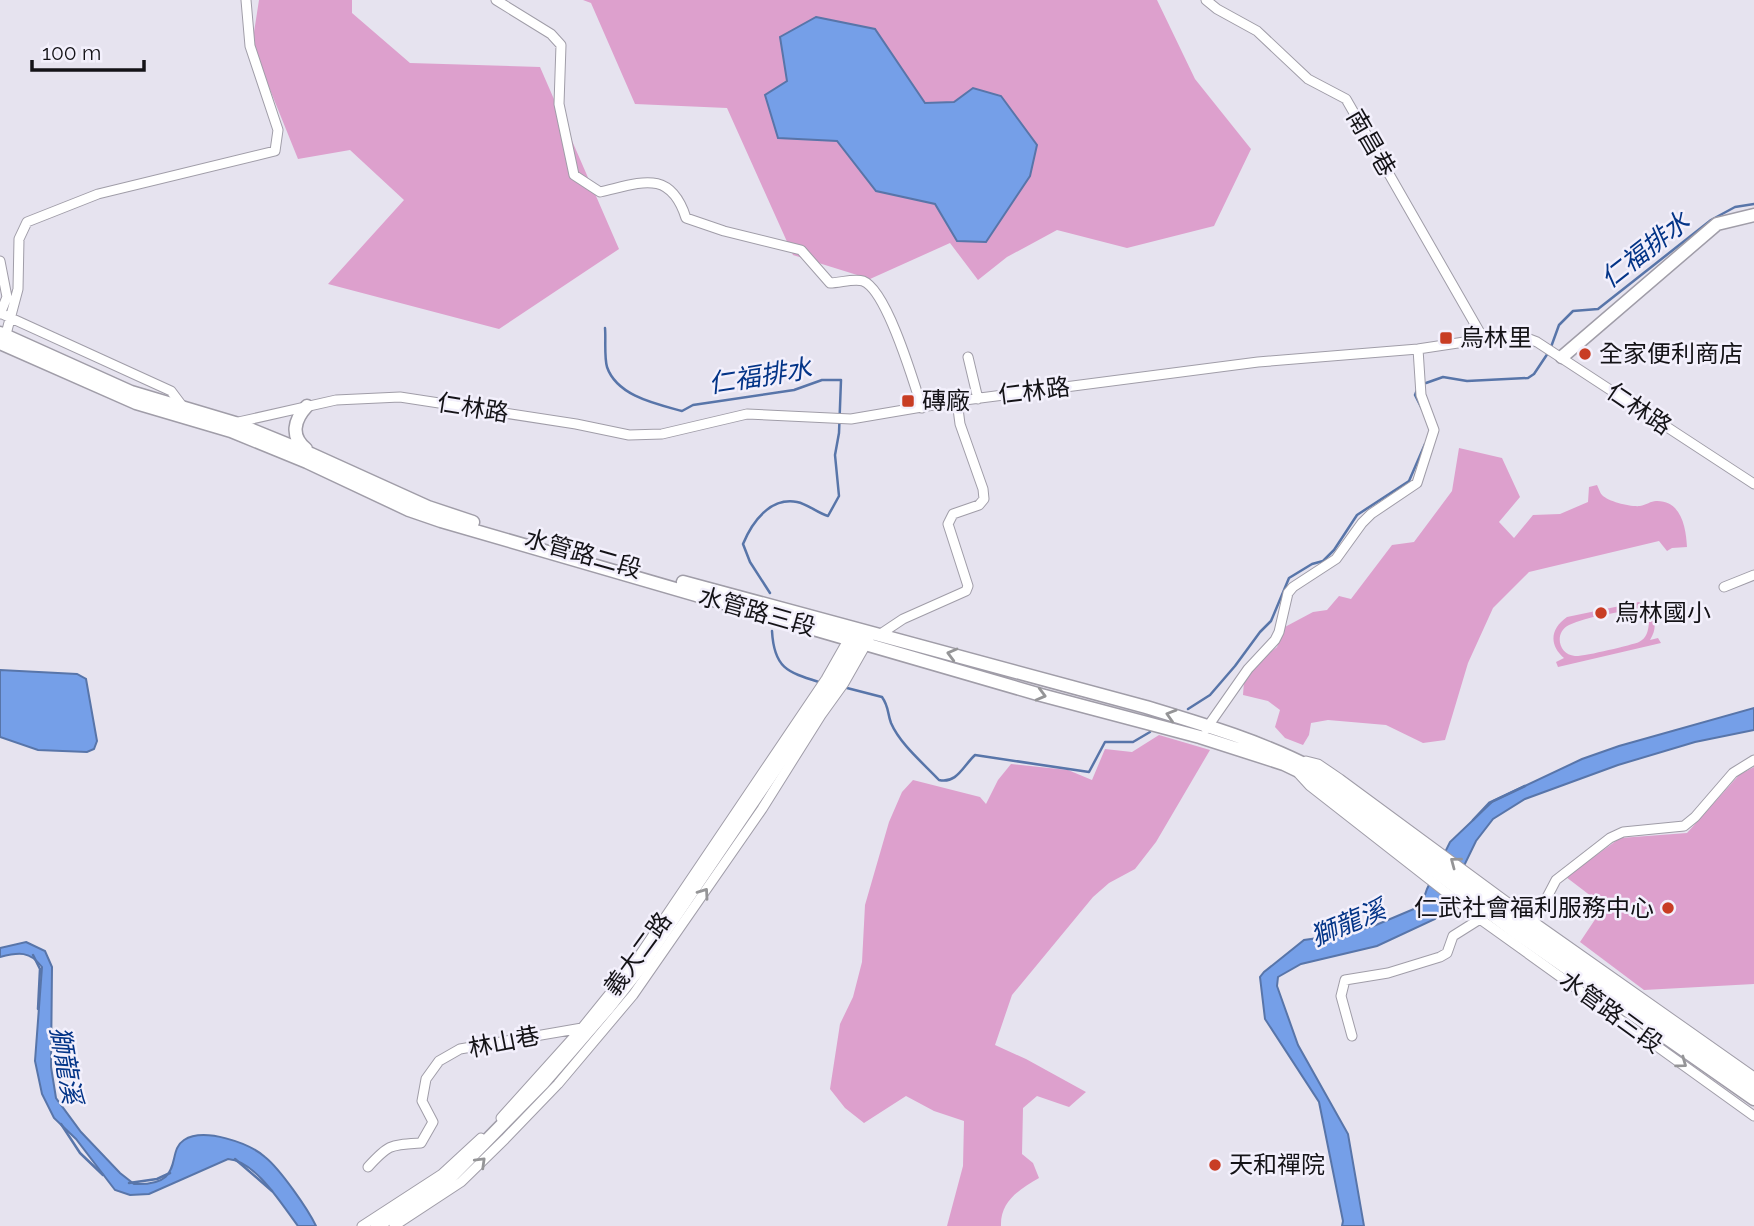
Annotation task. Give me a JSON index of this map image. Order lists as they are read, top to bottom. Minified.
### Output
{"streets":{"main road":["仁林路","水管路二段","水管路三段","義大二路"],"street":["南昌巷","林山巷"]},"crossings":[["南昌巷","仁林路"],["仁林路","水管路三段"],["水管路二段","水管路三段"],["水管路二段","義大二路"],["水管路三段","義大二路"],["義大二路","林山巷"]],"water":["仁福排水","獅龍溪"],"places":{"transit":["烏林里","磚廠"],"other":["全家便利商店","烏林國小","仁武社會福利服務中心","天和禪院"]},"scale_bar":"100 m"}
